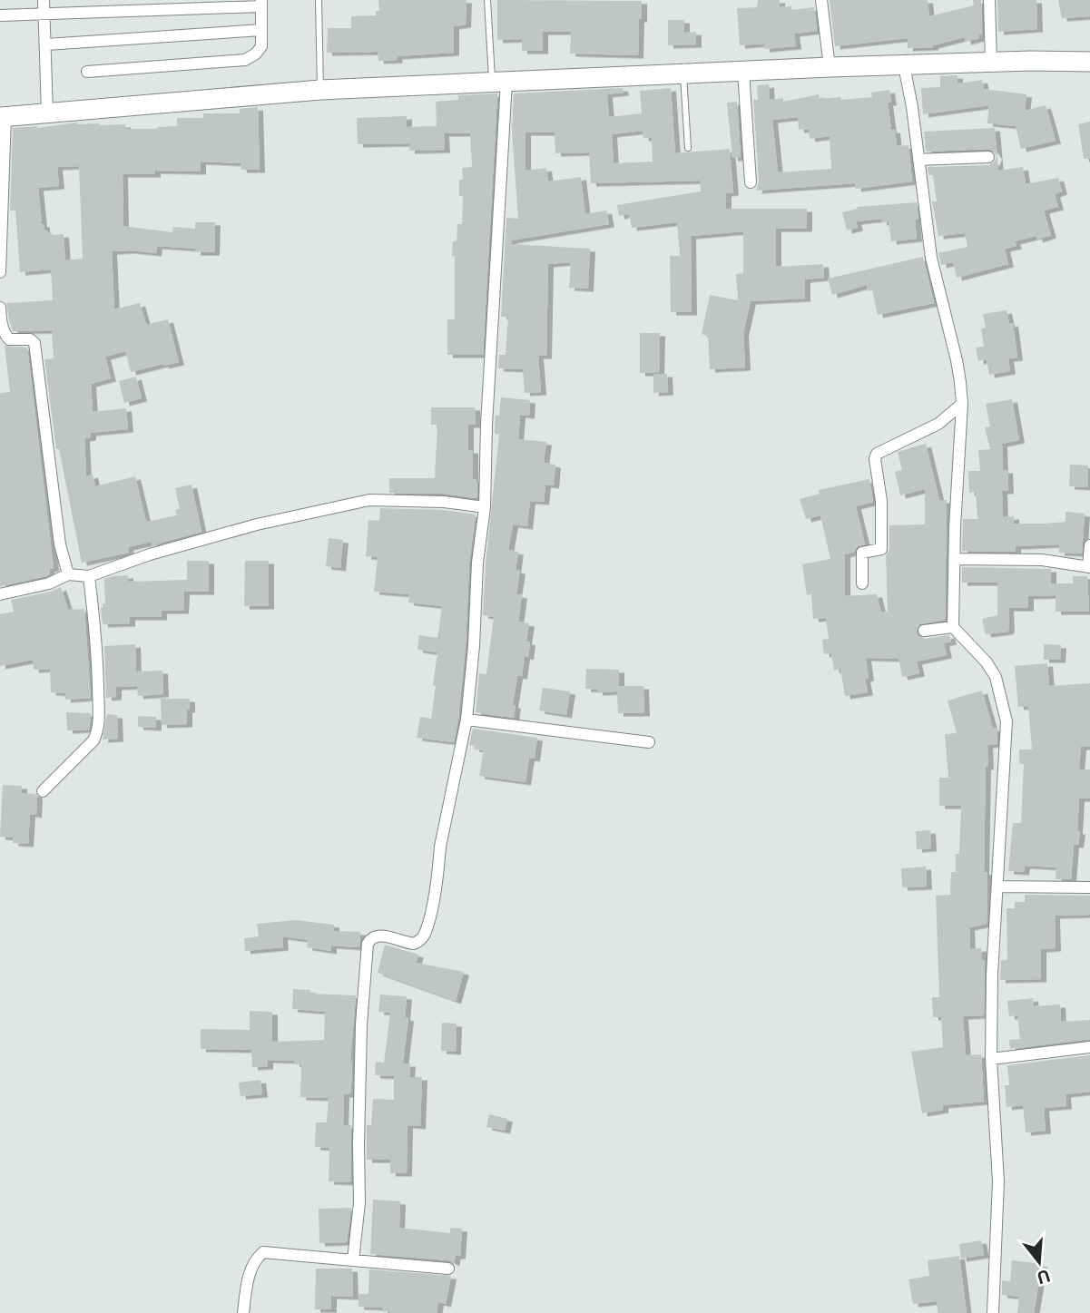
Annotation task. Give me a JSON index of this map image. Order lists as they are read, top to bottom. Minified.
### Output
{"north":"bottom"}
